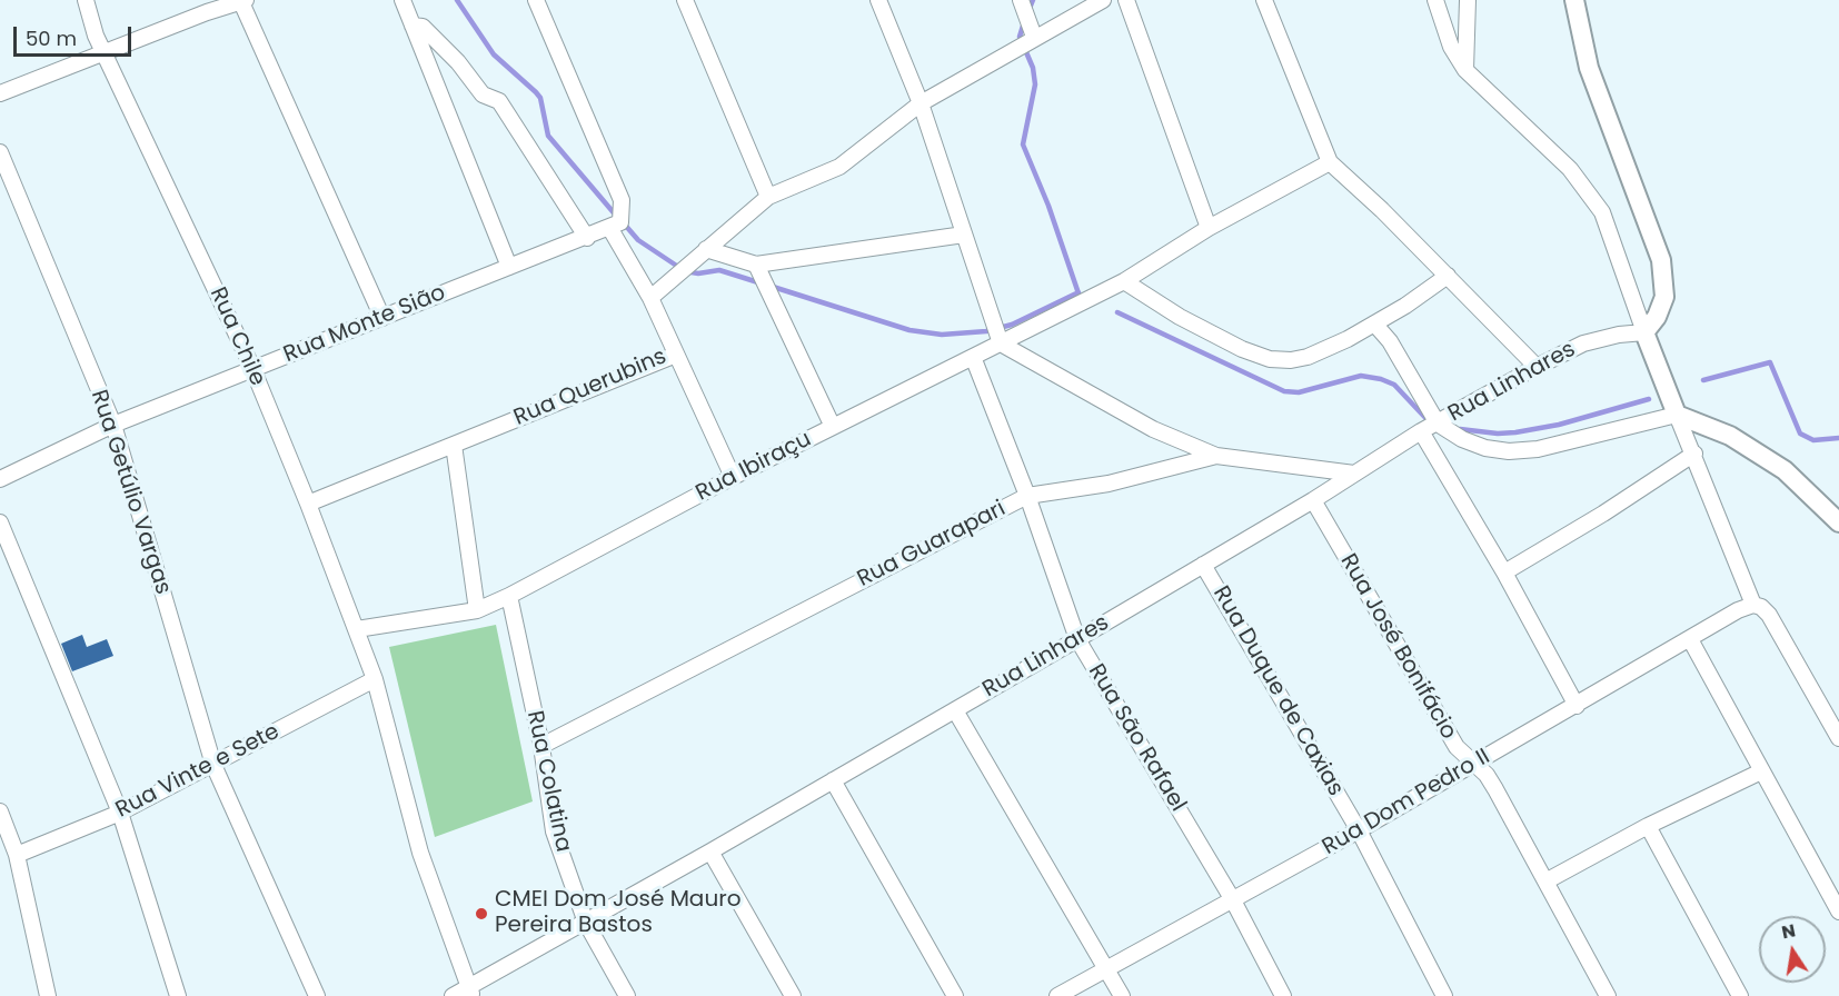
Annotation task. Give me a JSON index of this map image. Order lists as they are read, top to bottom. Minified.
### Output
{"streets":{"street":["Rua Monte Sião","Rua Chile","Rua Linhares","Rua Querubins","Rua Ibiraçu","Rua Getúlio Vargas","Rua Guarapari","Rua José Bonifácio","Rua Duque de Caxias","Rua São Rafael","Rua Vinte e Sete","Rua Colatina","Rua Dom Pedro II"]},"crossings":[["Rua Monte Sião","Rua Chile"],["Rua Monte Sião","Rua Querubins"],["Rua Monte Sião","Rua Getúlio Vargas"],["Rua Chile","Rua Linhares"],["Rua Chile","Rua Querubins"],["Rua Chile","Rua Vinte e Sete"],["Rua Linhares","Rua Guarapari"],["Rua Linhares","Rua José Bonifácio"],["Rua Linhares","Rua Duque de Caxias"],["Rua Linhares","Rua São Rafael"],["Rua Linhares","Rua Colatina"],["Rua Ibiraçu","Rua São Rafael"],["Rua Ibiraçu","Rua Colatina"],["Rua Getúlio Vargas","Rua Vinte e Sete"],["Rua Guarapari","Rua São Rafael"],["Rua Guarapari","Rua Colatina"],["Rua José Bonifácio","Rua Dom Pedro II"],["Rua Duque de Caxias","Rua Dom Pedro II"],["Rua São Rafael","Rua Dom Pedro II"]],"places":["CMEI Dom José Mauro Pereira Bastos"],"scale_bar":"50 m","north":"top"}
